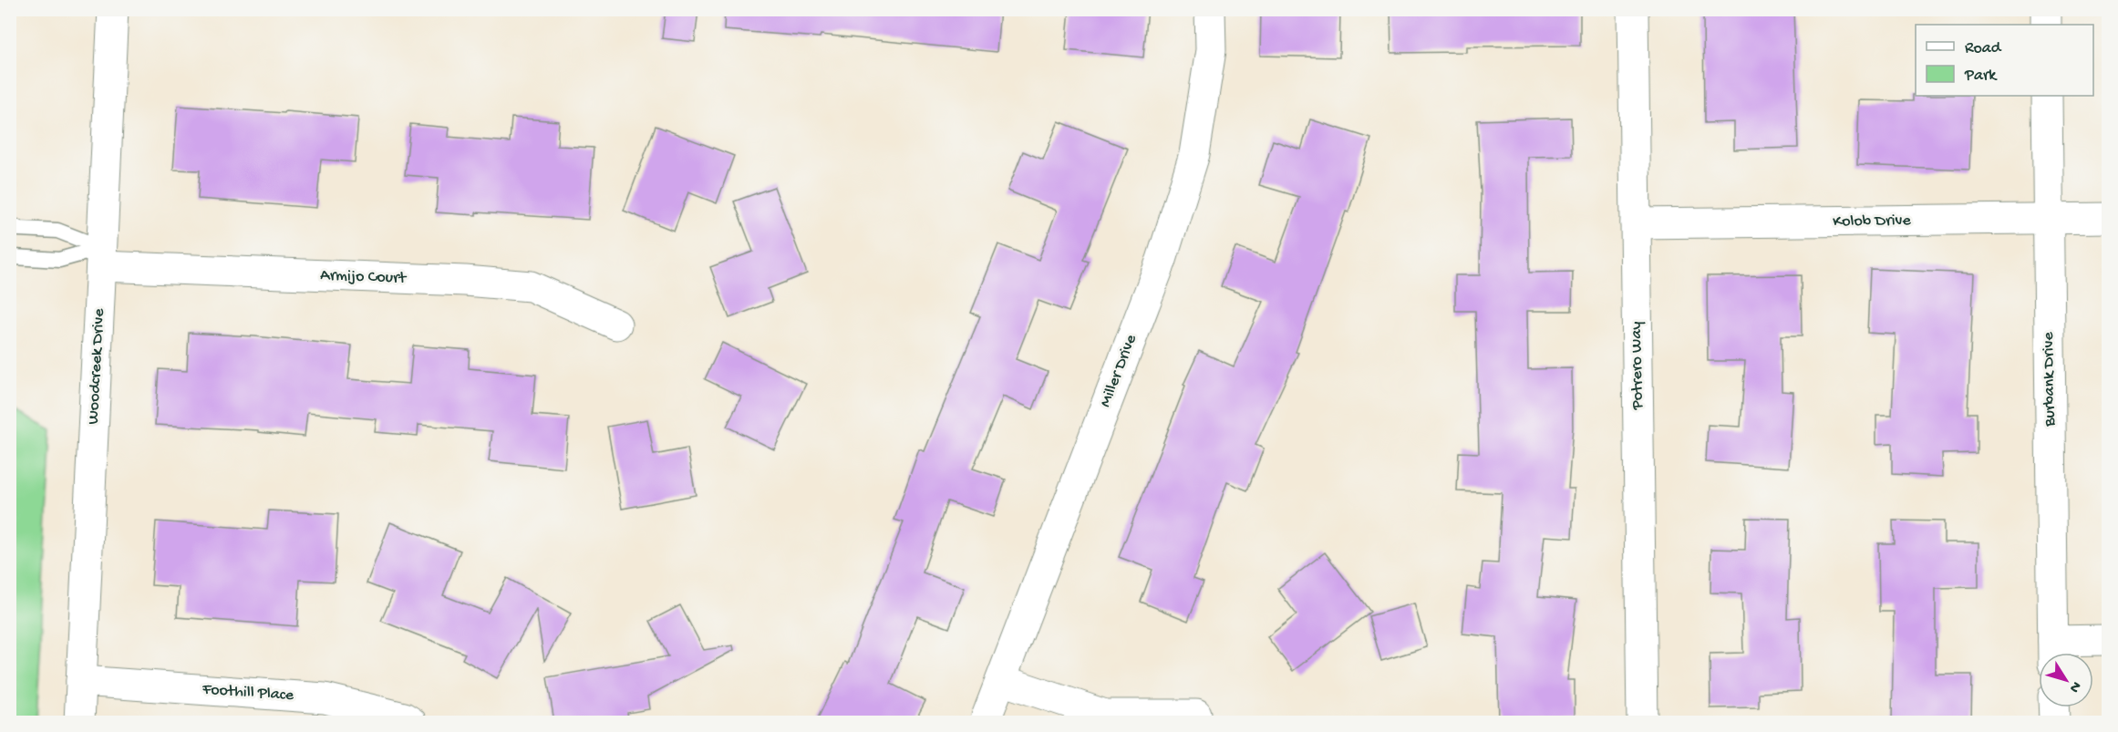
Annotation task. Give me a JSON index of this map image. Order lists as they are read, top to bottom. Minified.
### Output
{"streets":{"street":["Kolob Drive","Armijo Court","Potrero Way","Woodcreek Drive","Miller Drive","Burbank Drive","Foothill Place"]},"crossings":[["Kolob Drive","Potrero Way"],["Kolob Drive","Burbank Drive"],["Armijo Court","Woodcreek Drive"],["Woodcreek Drive","Foothill Place"]],"legend":["Road","Park"],"north":"bottom right"}
